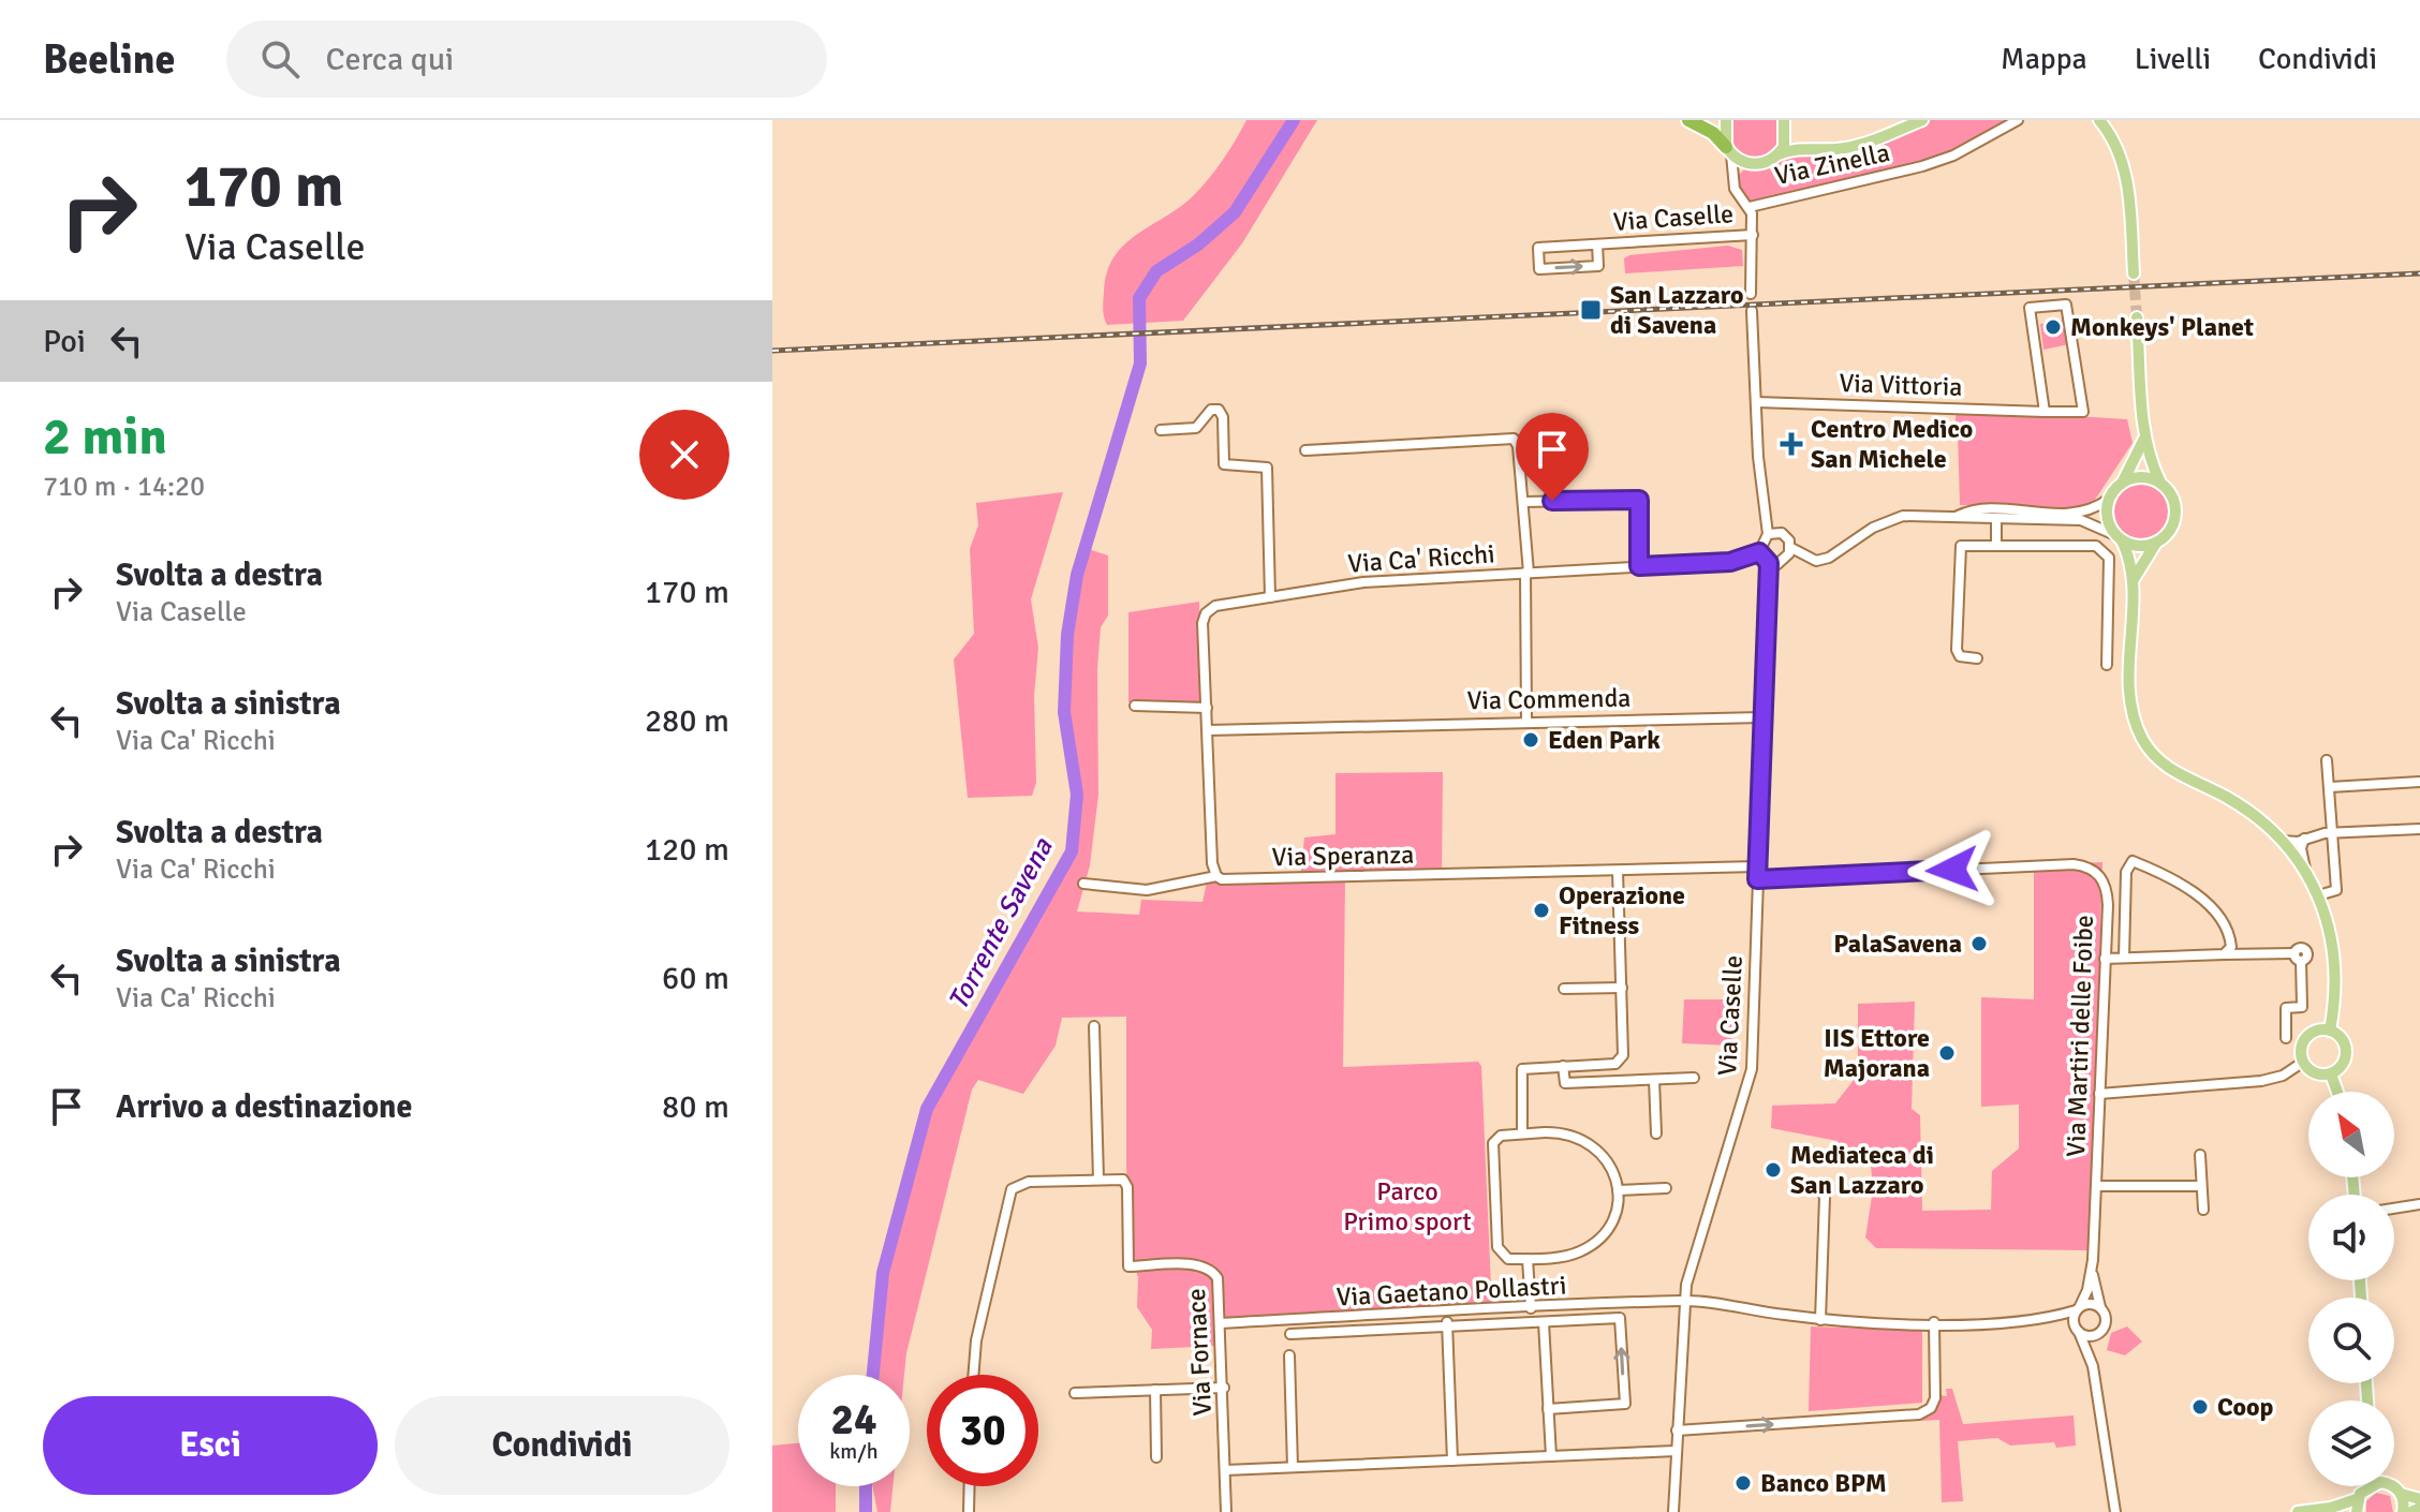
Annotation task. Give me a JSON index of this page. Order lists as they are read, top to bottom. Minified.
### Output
{"streets":{"main road":["Via Caselle"],"street":["Via Zinella","Via Vittoria","Via Ca' Ricchi","Via Commenda","Via Speranza","Via Martiri delle Foibe","Via Gaetano Pollastri","Via Fornace"]},"crossings":[["Via Zinella","Via Caselle"],["Via Caselle","Via Ca' Ricchi"],["Via Caselle","Via Commenda"],["Via Caselle","Via Speranza"],["Via Caselle","Via Martiri delle Foibe"],["Via Caselle","Via Gaetano Pollastri"],["Via Gaetano Pollastri","Via Fornace"]],"water":["Torrente Savena"],"parks":["Parco Primo sport"],"places":{"transit":["San Lazzaro di Savena"],"other":["Monkeys' Planet","Eden Park","Operazione Fitness","PalaSavena","IIS Ettore Majorana","Mediateca di San Lazzaro","Coop","Banco BPM"],"health":["Centro Medico San Michele"]},"north":"top left","page":{"header":"Beeline","search":"Cerca qui","nav":["Mappa","Livelli","Condividi"],"turn":["170 m","Via Caselle"],"then":"Poi","heading":["2 min","710 m · 14:20"],"list":[{"name":"Svolta a destra","note":"Via Caselle","value":"170 m"},{"name":"Svolta a sinistra","note":"Via Ca' Ricchi","value":"280 m"},{"name":"Svolta a destra","note":"Via Ca' Ricchi","value":"120 m"},{"name":"Svolta a sinistra","note":"Via Ca' Ricchi","value":"60 m"},{"name":"Arrivo a destinazione","value":"80 m"}],"speed":"24 km/h","limit":"30","buttons":["Esci","Condividi"]}}
